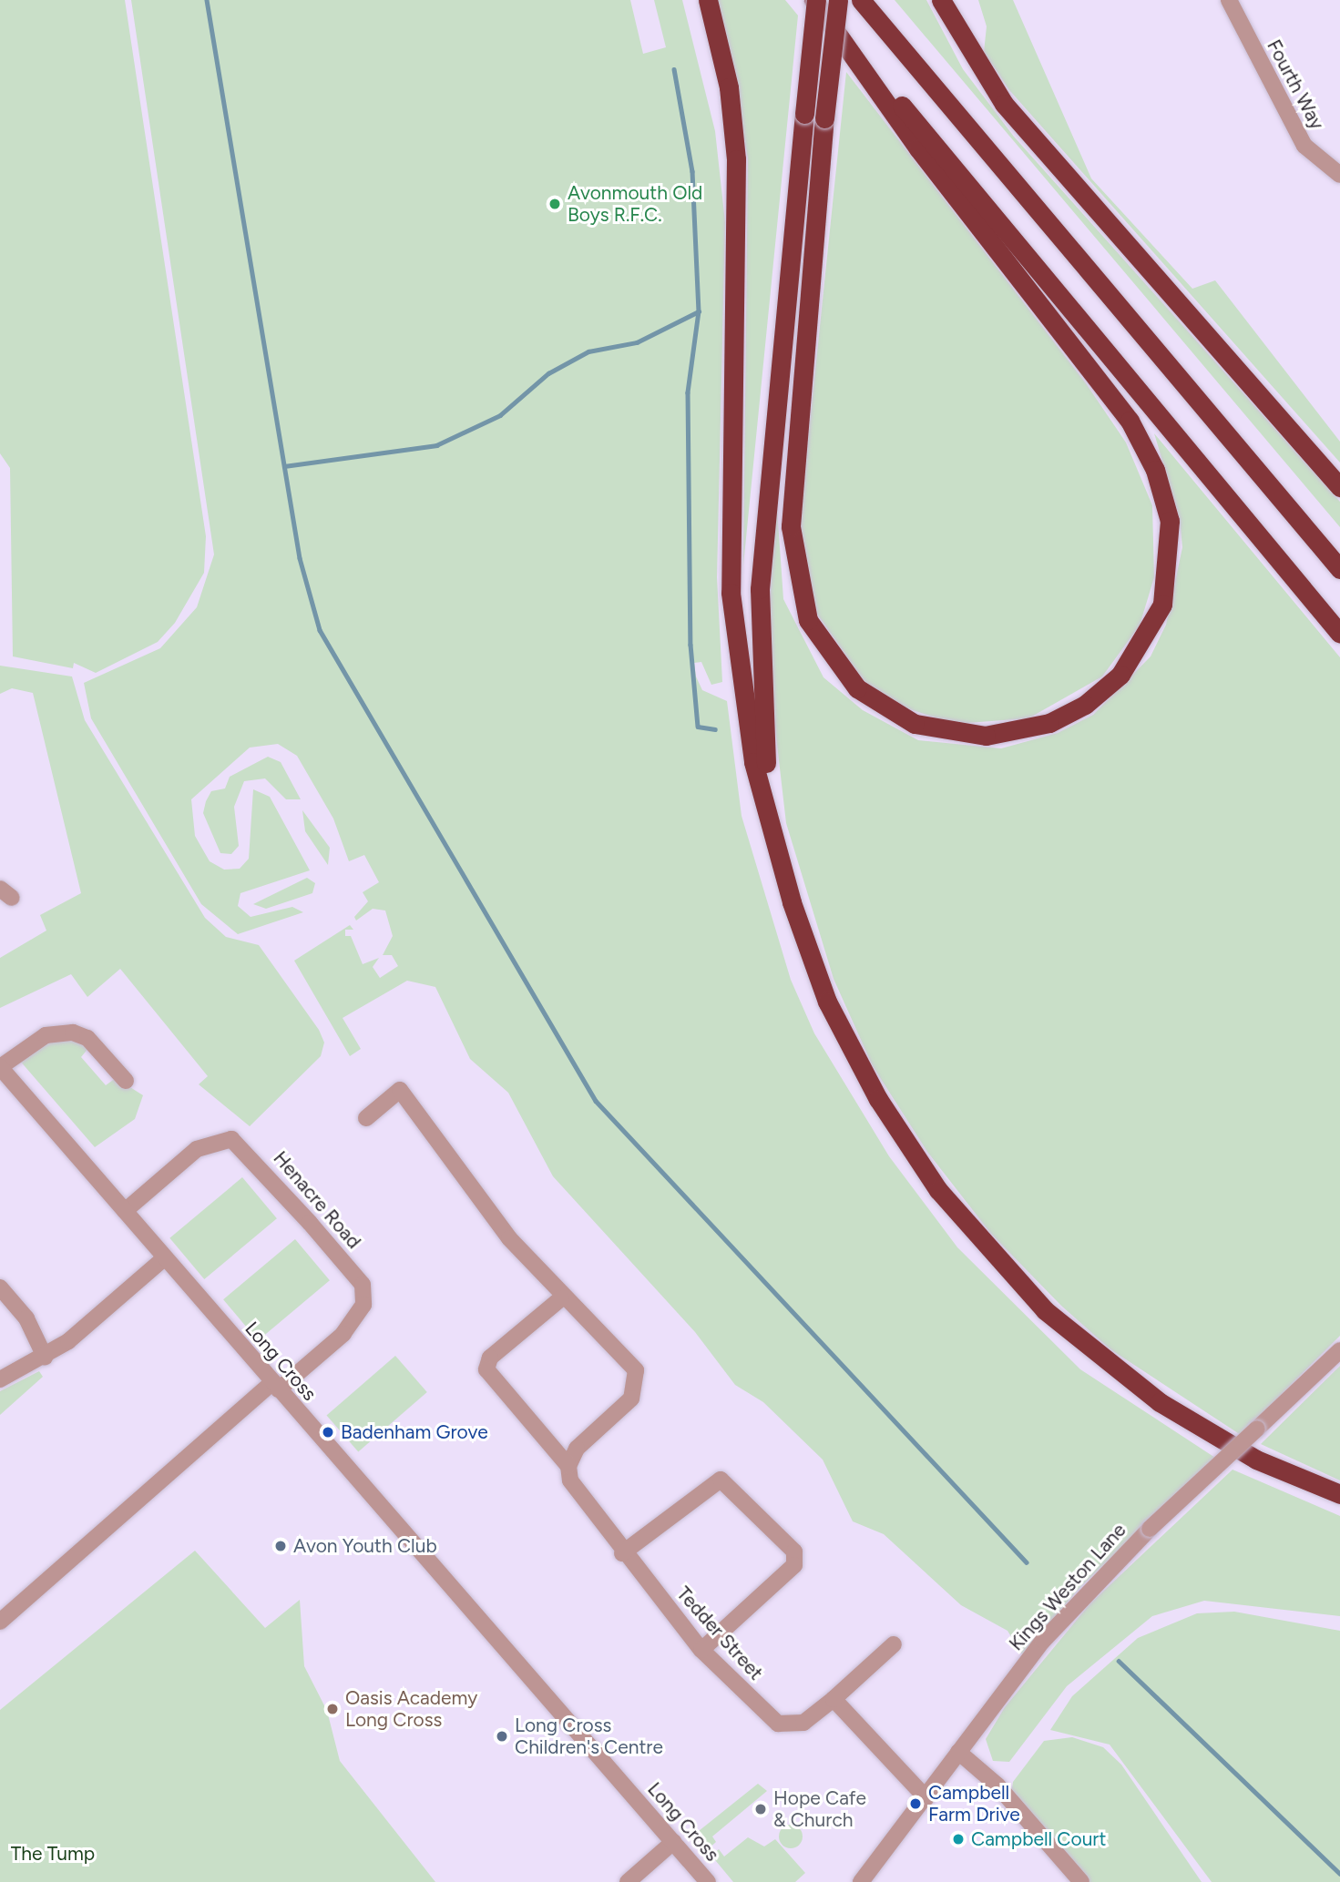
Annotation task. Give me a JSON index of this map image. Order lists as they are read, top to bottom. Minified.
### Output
{"streets":{"street":["Fourth Way","Henacre Road","Long Cross","Kings Weston Lane","Tedder Street"]},"crossings":[["Henacre Road","Long Cross"]],"parks":["The Tump"],"places":["Avonmouth Old Boys R.F.C.","Badenham Grove","Avon Youth Club","Oasis Academy Long Cross","Long Cross Children's Centre","Campbell Farm Drive","Hope Cafe & Church","Campbell Court"]}
